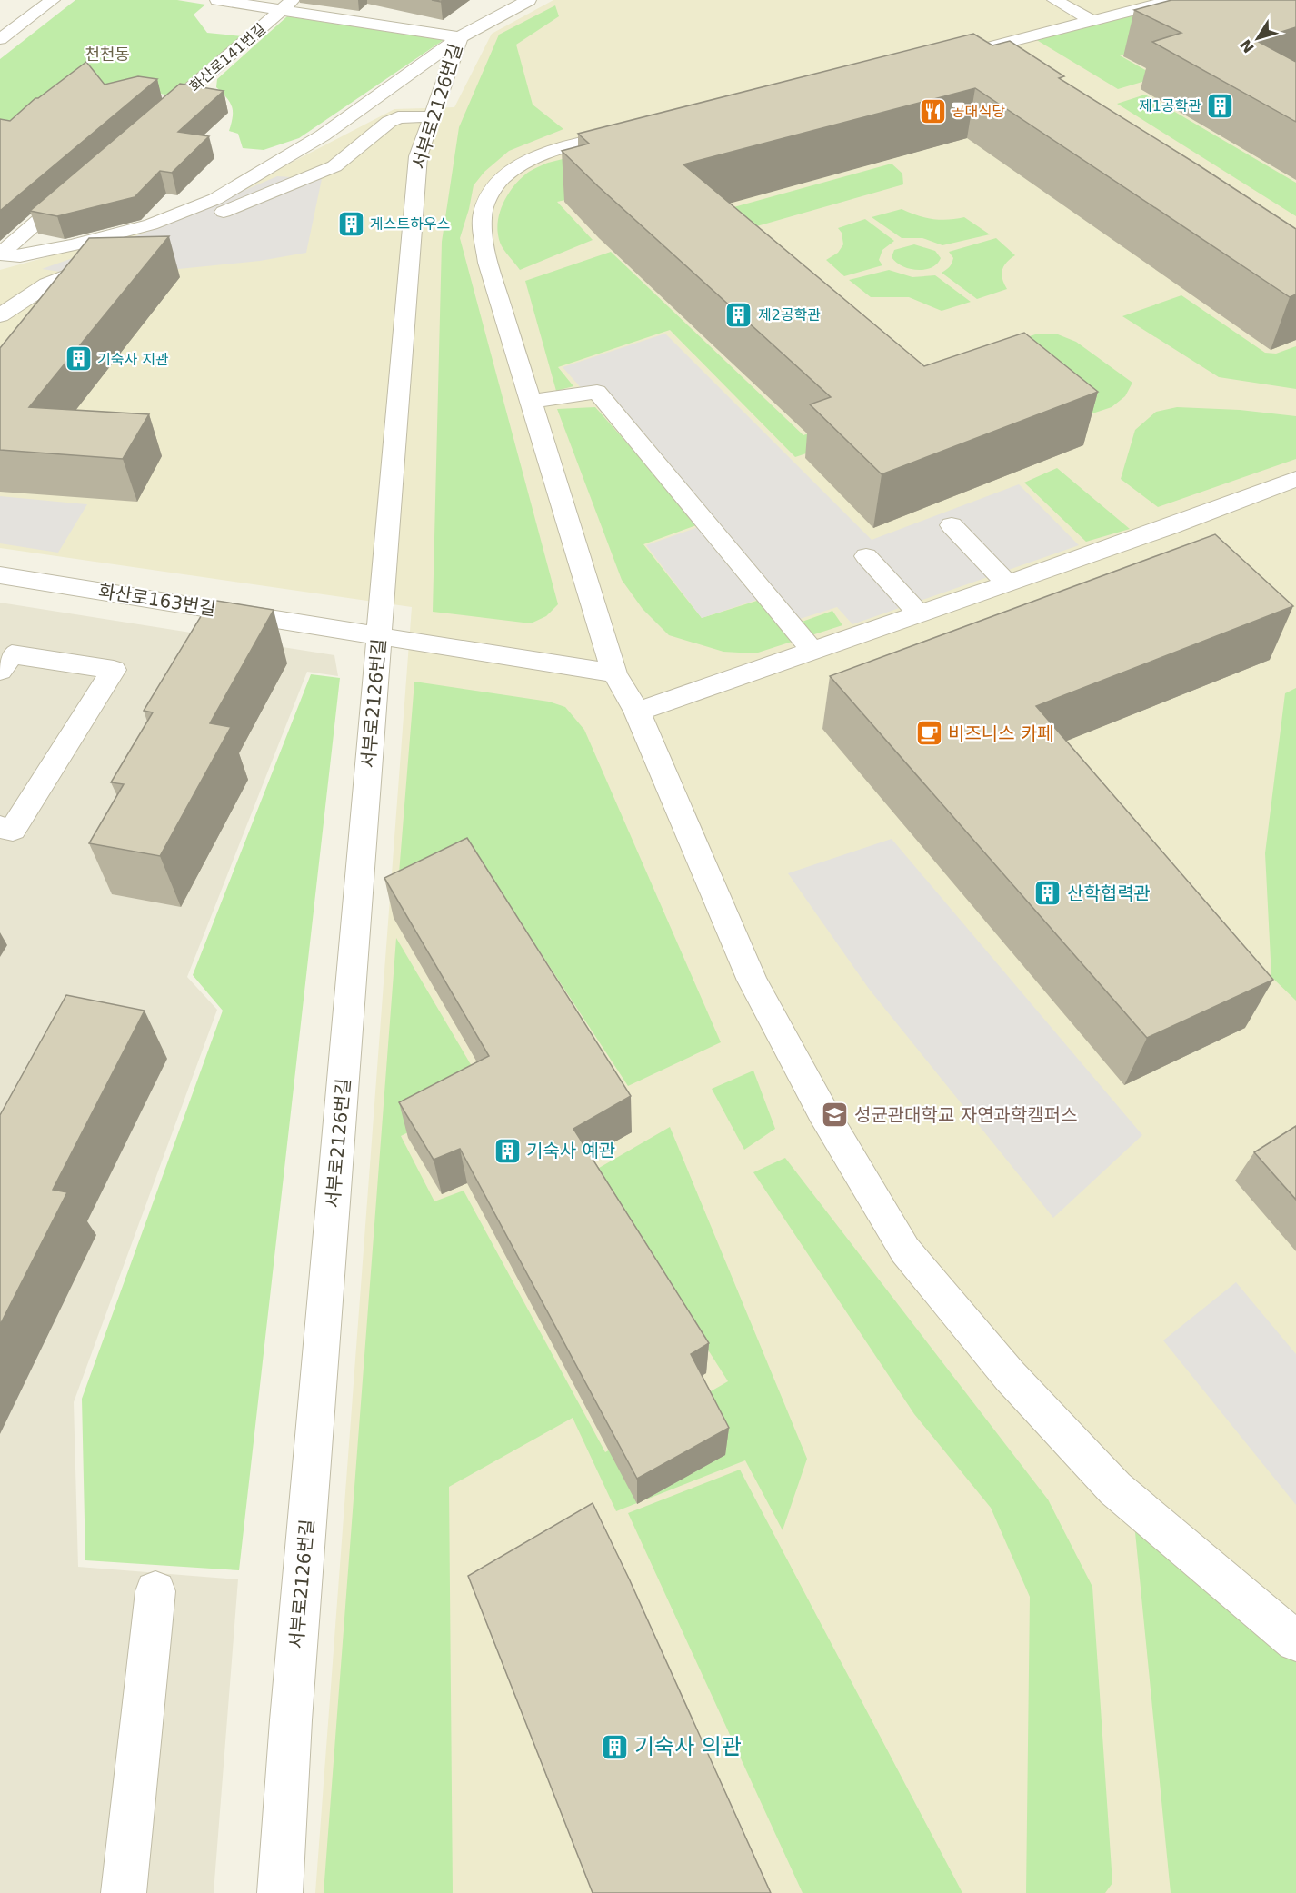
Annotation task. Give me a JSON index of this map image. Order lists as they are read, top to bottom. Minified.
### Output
{"streets":{"street":["화산로141번길","서부로2126번길","화산로163번길"]},"crossings":[["화산로141번길","서부로2126번길"],["서부로2126번길","화산로163번길"]],"districts":["천천동"],"places":{"building":["제1공학관","게스트하우스","제2공학관","기숙사 지관","산학협력관","기숙사 예관","기숙사 의관"],"restaurant":["공대식당"],"cafe":["비즈니스 카페"],"school or university":["성균관대학교 자연과학캠퍼스"]},"north":"bottom left"}
